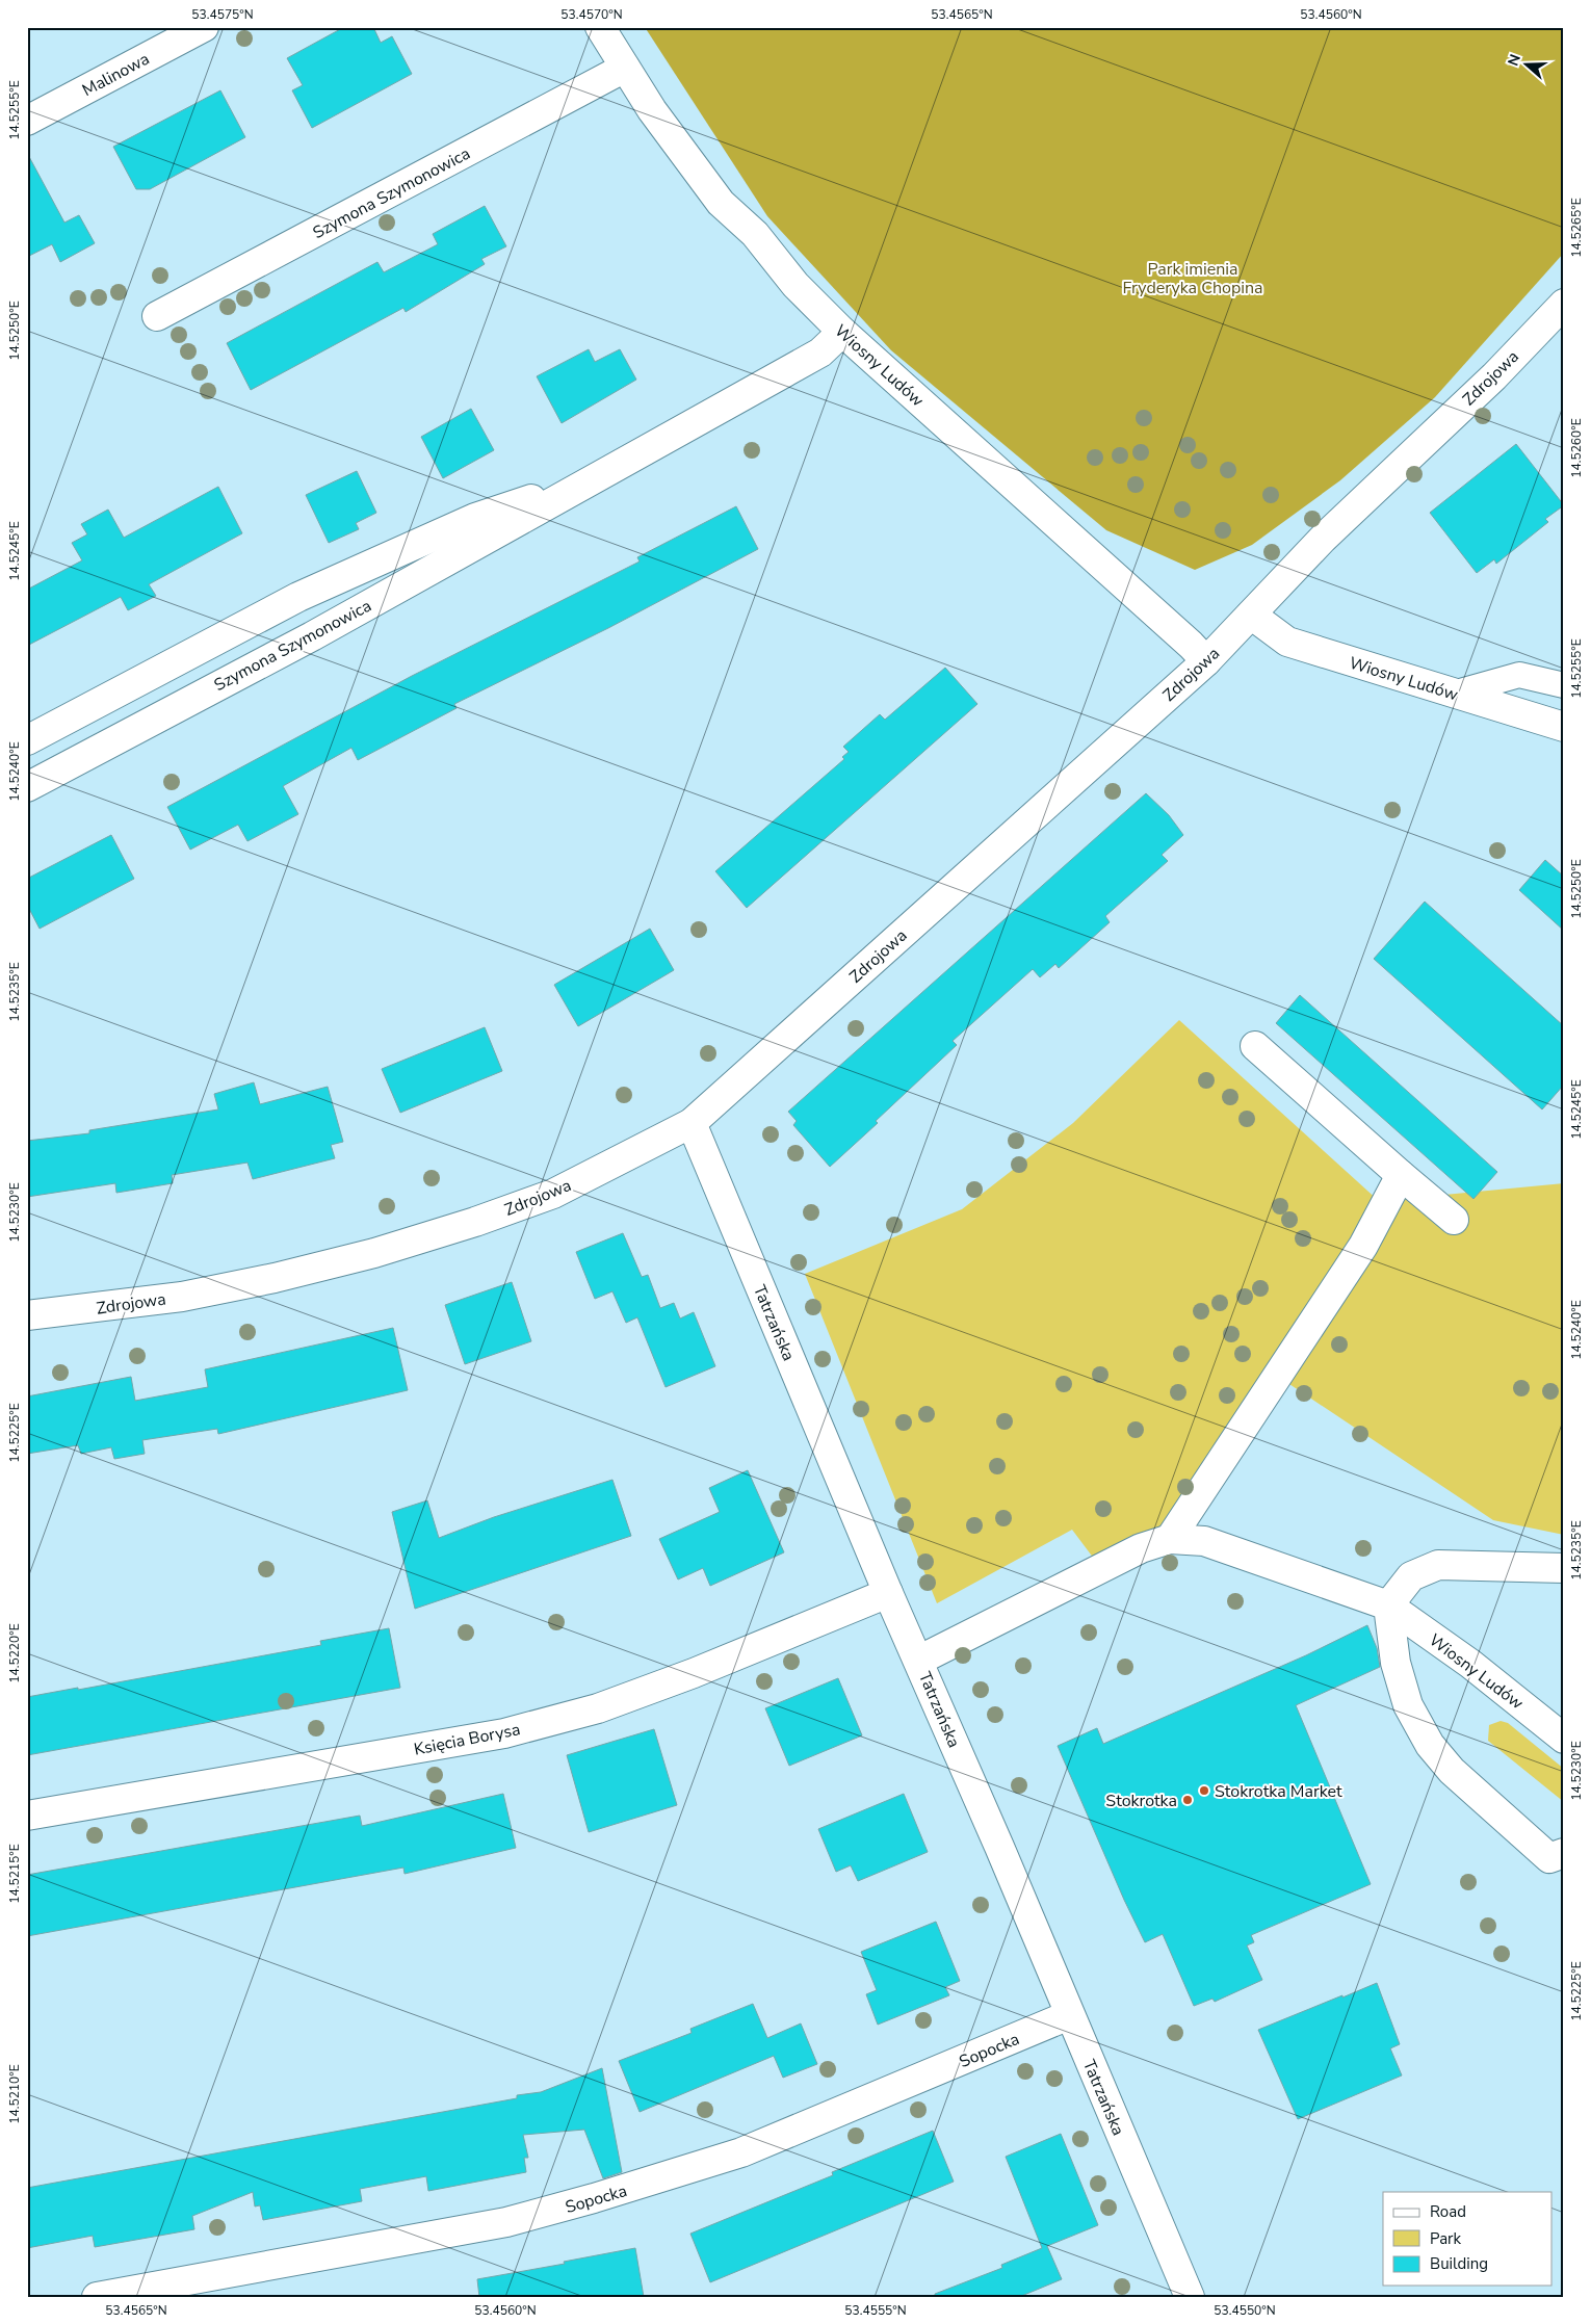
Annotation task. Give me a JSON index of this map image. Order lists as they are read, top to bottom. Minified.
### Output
{"streets":{"street":["Malinowa","Szymona Szymonowica","Wiosny Ludów","Zdrojowa","Tatrzańska","Księcia Borysa","Sopocka"]},"crossings":[["Szymona Szymonowica","Wiosny Ludów"],["Wiosny Ludów","Zdrojowa"],["Zdrojowa","Tatrzańska"],["Tatrzańska","Księcia Borysa"],["Tatrzańska","Sopocka"]],"parks":["Park imienia Fryderyka Chopina"],"places":["Stokrotka Market","Stokrotka"],"legend":["Road","Park","Building"],"north":"left","coordinates":["53.4575°N","53.4570°N","53.4565°N","53.4560°N","14.5255°E","14.5265°E","14.5250°E","14.5260°E","14.5245°E","14.5240°E","14.5235°E","14.5230°E","14.5225°E","14.5220°E","14.5215°E","14.5210°E","53.4555°N","53.4550°N"]}
